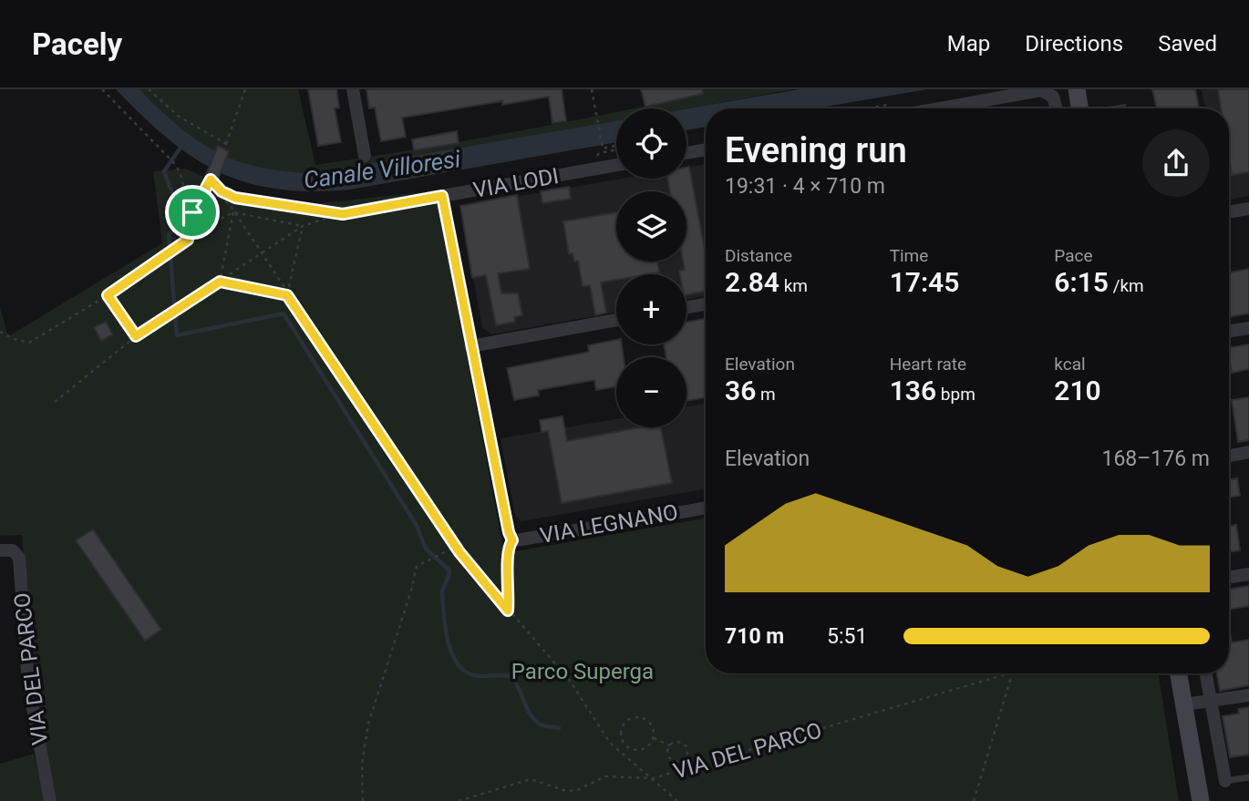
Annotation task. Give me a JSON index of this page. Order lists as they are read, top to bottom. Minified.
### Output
{"streets":{"street":["VIA LODI","VIA LEGNANO","VIA DEL PARCO"]},"crossings":[["VIA LODI","VIA LEGNANO"]],"water":["Canale Villoresi"],"parks":["Parco Superga"],"page":{"header":"Pacely","nav":["Map","Directions","Saved"],"map_buttons":["+","−"],"heading":["Evening run","19:31 · 4 × 710 m"],"stats":[["Distance","2.84 km"],["Time","17:45"],["Pace","6:15 /km"],["Elevation","36 m"],["Heart rate","136 bpm"],["kcal","210"]],"chart":["Elevation","168–176 m"],"list":[{"name":"710 m","note":"5:51"}]}}
